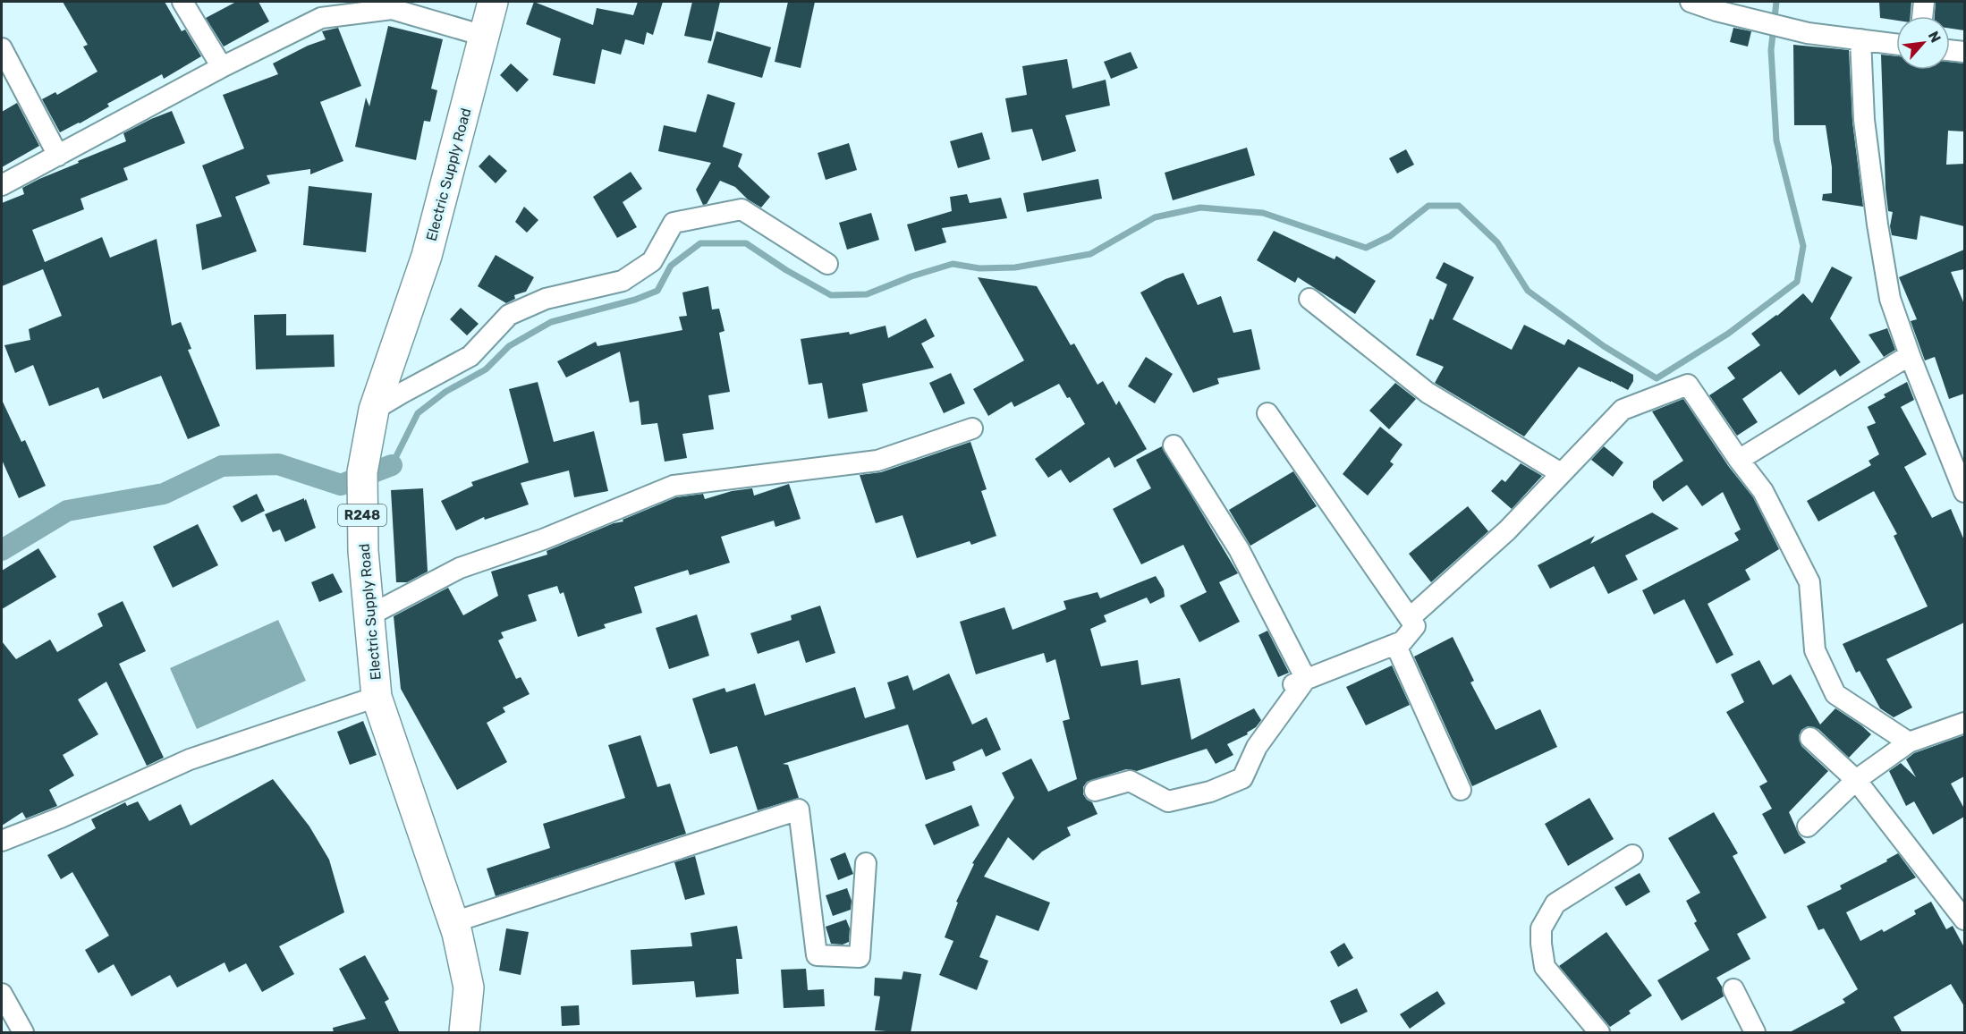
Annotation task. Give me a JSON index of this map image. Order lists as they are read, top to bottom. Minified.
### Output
{"streets":{"main road":["Electric Supply Road","R248"]},"north":"top right"}
